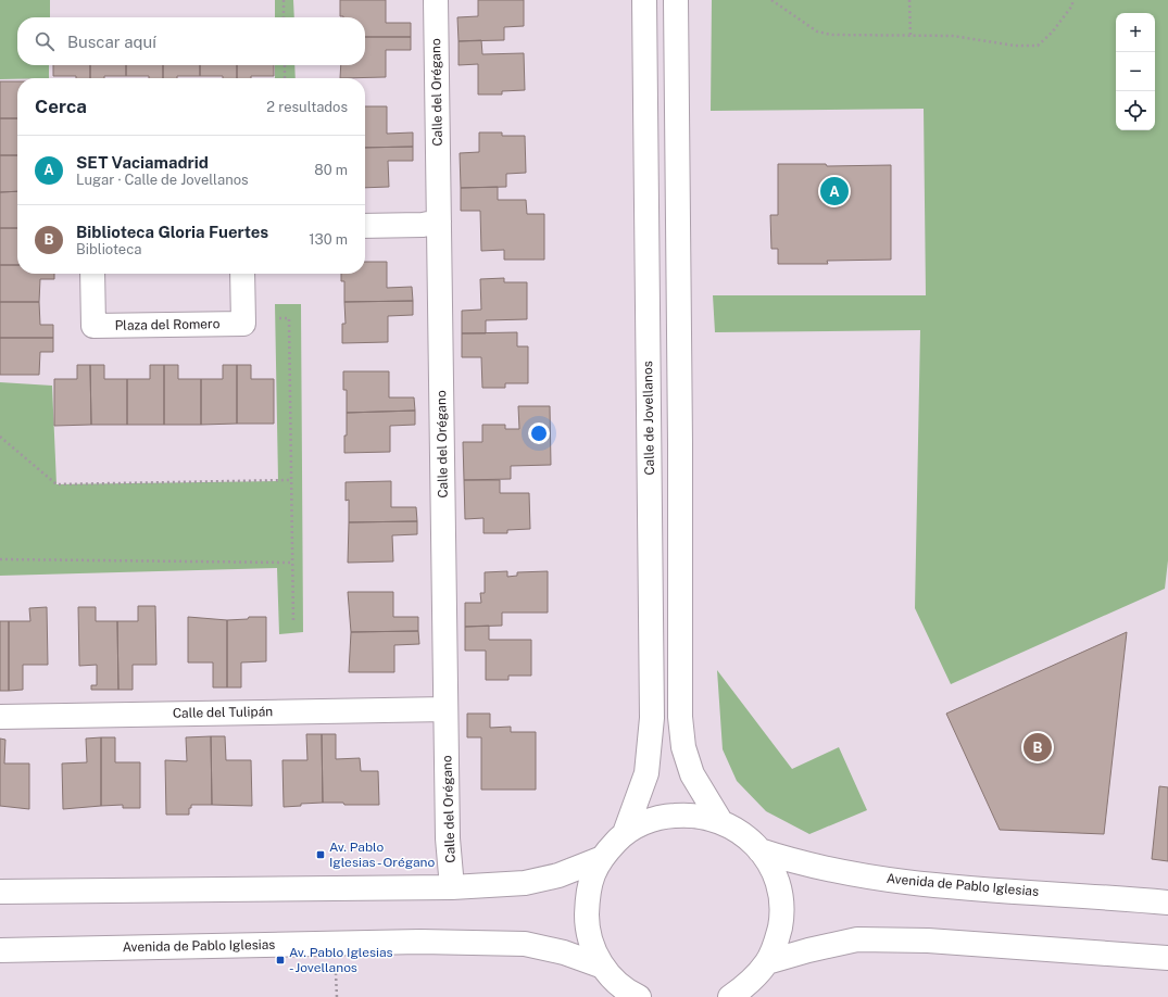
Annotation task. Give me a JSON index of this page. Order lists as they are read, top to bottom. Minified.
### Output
{"streets":{"street":["Calle del Orégano","Plaza del Romero","Calle de Jovellanos","Calle del Tulipán","Avenida de Pablo Iglesias"]},"crossings":[["Calle del Orégano","Calle del Tulipán"]],"places":{"transit":["Av. Pablo Iglesias - Orégano","Av. Pablo Iglesias - Jovellanos"]},"page":{"map_buttons":["+","−"],"search":"Buscar aquí","heading":["Cerca","2 resultados"],"list":[{"mark":"A","name":"SET Vaciamadrid","note":"Lugar · Calle de Jovellanos","value":"80 m"},{"mark":"B","name":"Biblioteca Gloria Fuertes","note":"Biblioteca","value":"130 m"}],"pins":["A","B"]}}
